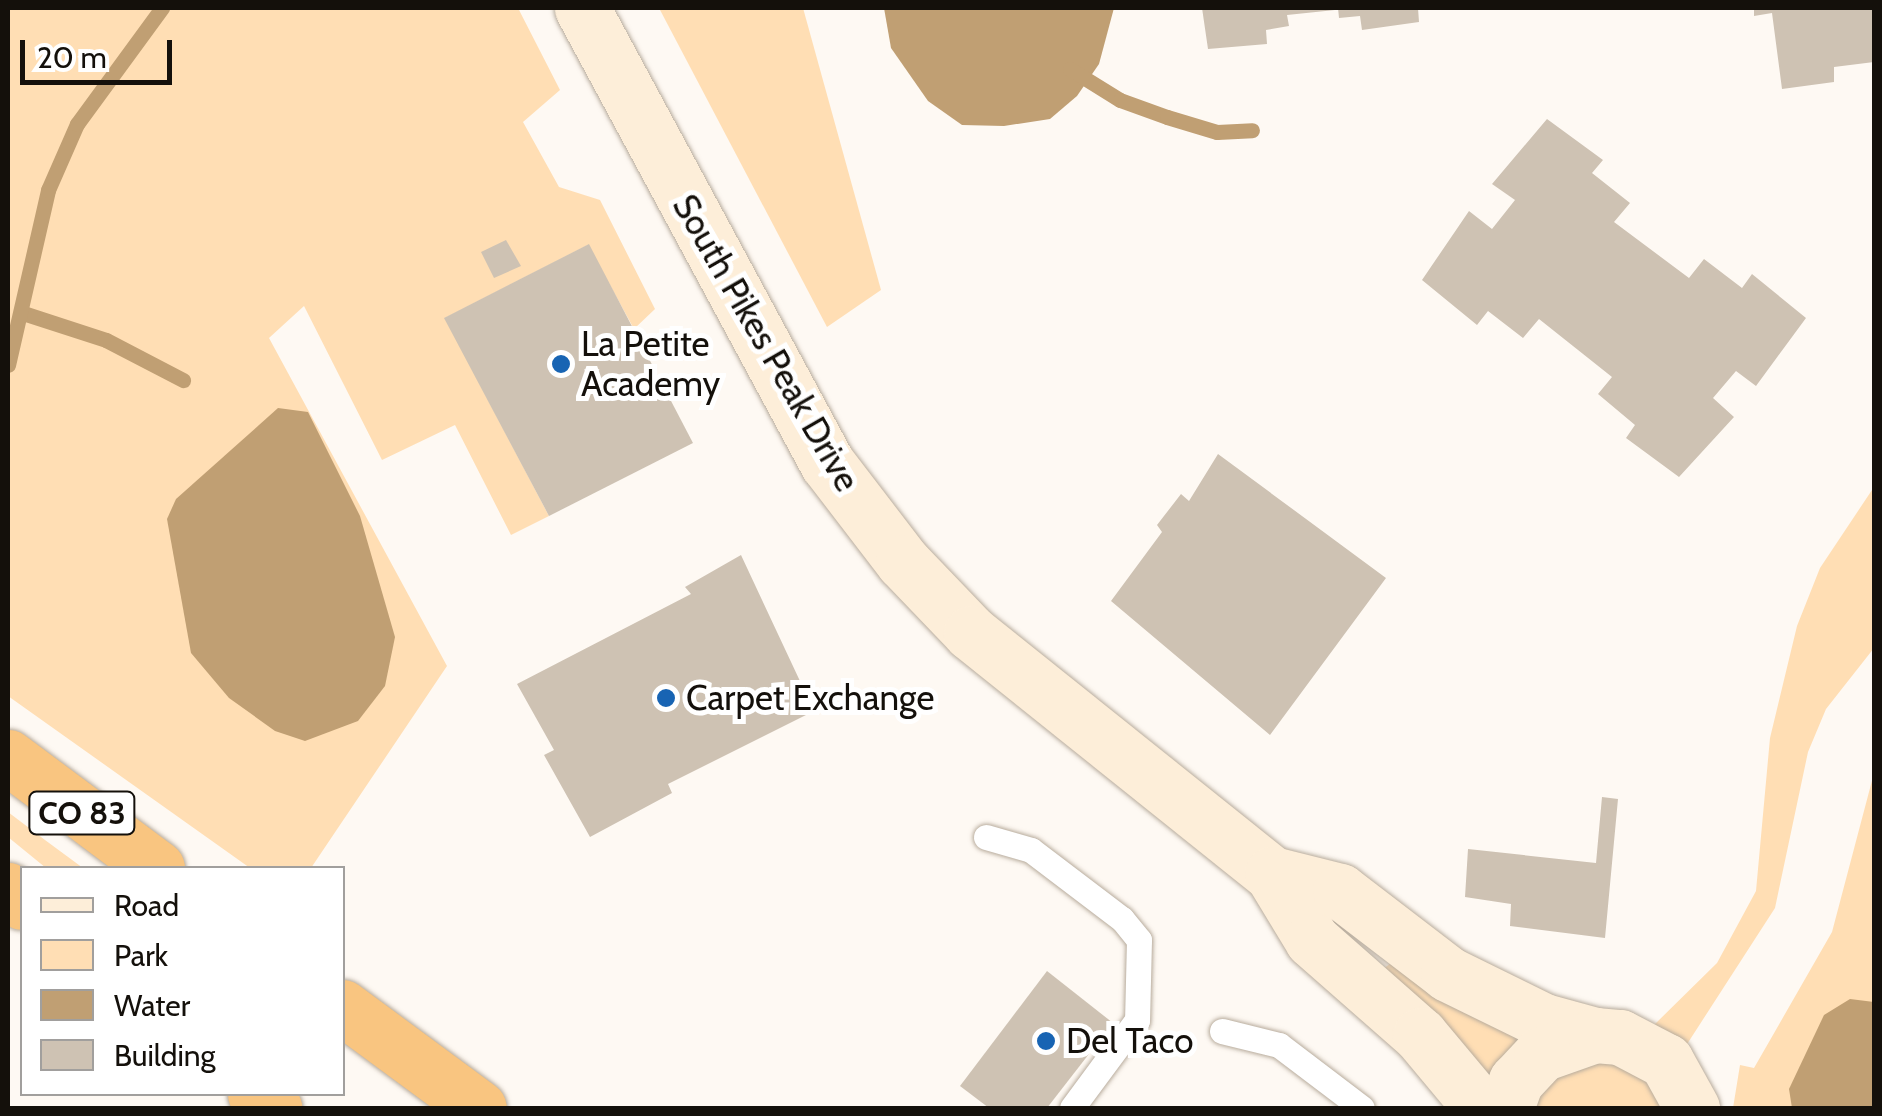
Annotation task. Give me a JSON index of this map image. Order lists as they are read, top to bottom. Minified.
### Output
{"streets":{"highway":["CO 83"],"street":["South Pikes Peak Drive"]},"places":["La Petite Academy","Carpet Exchange","Del Taco"],"legend":["Road","Park","Water","Building"],"scale_bar":"20 m"}
